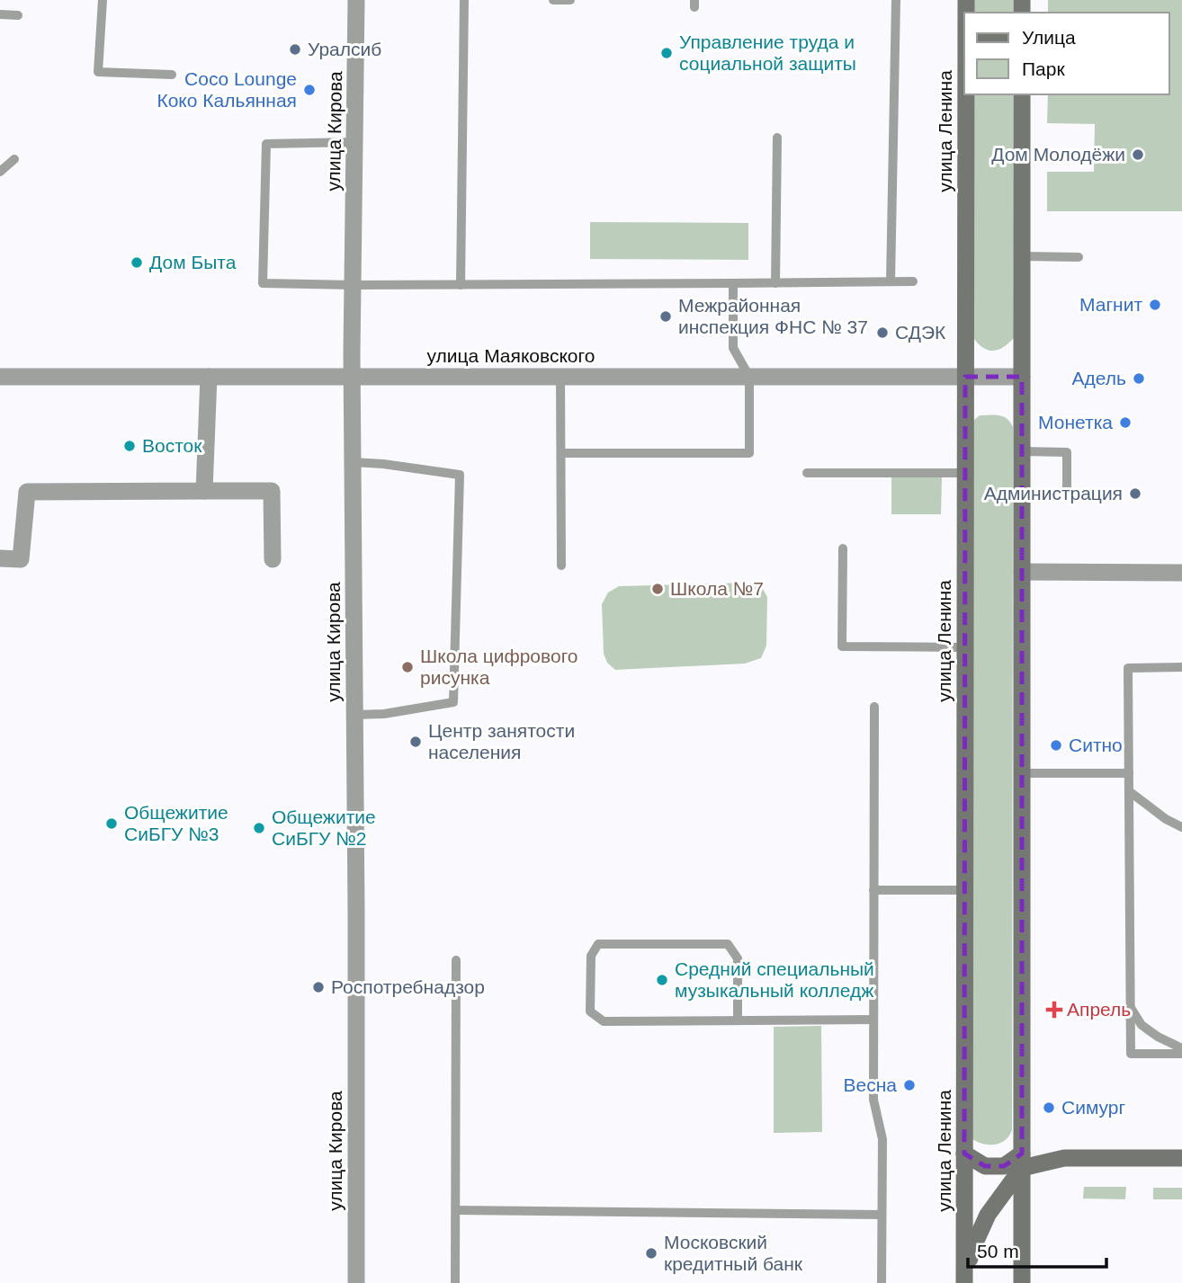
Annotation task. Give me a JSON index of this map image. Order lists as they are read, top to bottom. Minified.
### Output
{"streets":{"main road":["улица Ленина"],"street":["улица Кирова","улица Маяковского"]},"crossings":[["улица Кирова","улица Маяковского"],["улица Ленина","улица Маяковского"]],"places":{"other":["Уралсиб","Управление труда и социальной защиты","Coco Lounge Коко Кальянная","Дом Молодёжи","Дом Быта","Магнит","Межрайонная инспекция ФНС № 37","СДЭК","Адель","Монетка","Восток","Администрация","Школа №7","Школа цифрового рисунка","Центр занятости населения","Ситно","Общежитие СиБГУ №3","Общежитие СиБГУ №2","Средний специальный музыкальный колледж","Роспотребнадзор","Весна","Симург","Московский кредитный банк"],"health":["Апрель"]},"legend":["Улица","Парк"],"scale_bar":"50 m"}
